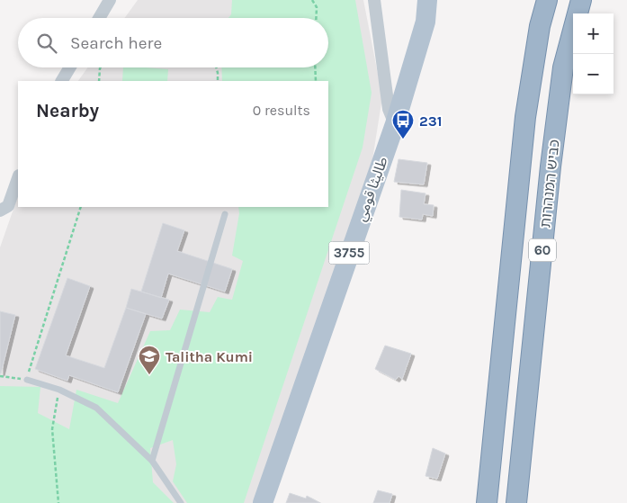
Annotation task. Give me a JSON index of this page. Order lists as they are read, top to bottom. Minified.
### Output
{"streets":{"highway":["כביש המנהרות","60"],"main road":["طاليثا قومي","3755"]},"places":{"bus stop":["231"],"school or university":["Talitha Kumi"]},"page":{"map_buttons":["+","−"],"search":"Search here","heading":["Nearby","0 results"]}}
